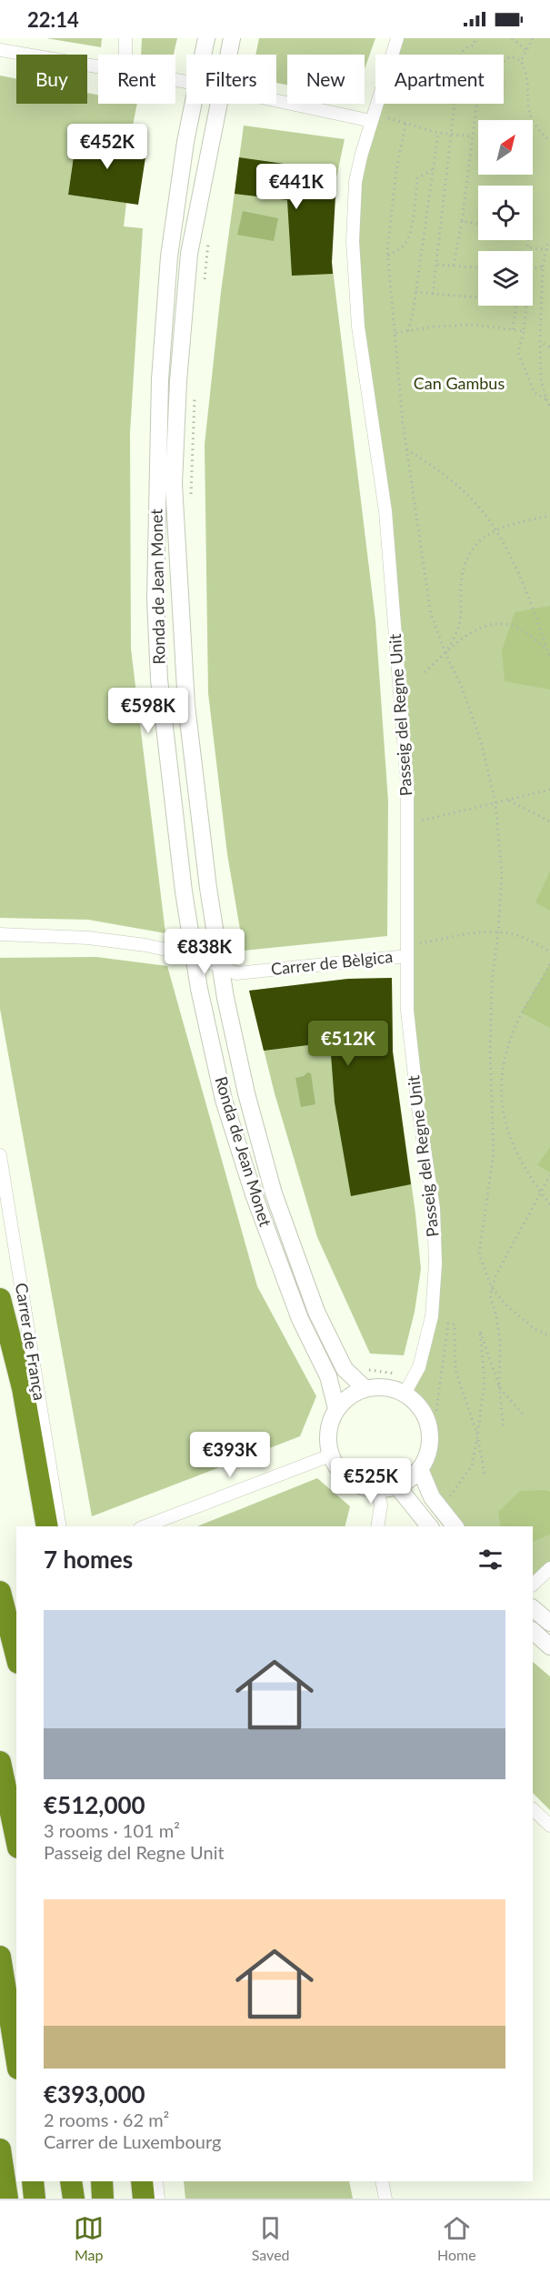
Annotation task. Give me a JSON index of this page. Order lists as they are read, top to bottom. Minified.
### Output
{"streets":{"street":["Ronda de Jean Monet","Passeig del Regne Unit","Carrer de Bèlgica","Carrer de França"]},"crossings":[["Ronda de Jean Monet","Passeig del Regne Unit"],["Ronda de Jean Monet","Carrer de Bèlgica"],["Passeig del Regne Unit","Carrer de Bèlgica"]],"parks":["Can Gambus"],"north":"top right","page":{"status":"22:14","chip":["Buy","Rent","Filters","New","Apartment"],"price":["€452K","€441K","€598K","€838K","€512K","€393K","€525K"],"heading":"7 homes","list":[{"name":"€512,000","note":"3 rooms · 101 m² · Passeig del Regne Unit"},{"name":"€393,000","note":"2 rooms · 62 m² · Carrer de Luxembourg"}],"tabs":["Map","Saved","Home"]}}
